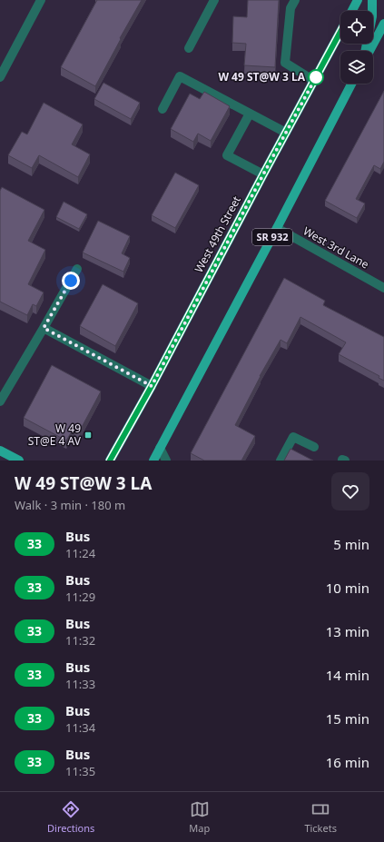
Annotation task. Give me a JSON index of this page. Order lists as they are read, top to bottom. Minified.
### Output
{"streets":{"main road":["West 49th Street","SR 932"],"street":["West 3rd Lane"]},"crossings":[["SR 932","West 3rd Lane"]],"places":{"other":["W 49 ST@W 3 LA"],"transit":["W 49 ST@E 4 AV"]},"lines":["bus line 33"],"page":{"heading":["W 49 ST@W 3 LA","Walk · 3 min · 180 m"],"list":[{"mark":"33","name":"Bus","note":"11:24","value":"5 min"},{"mark":"33","name":"Bus","note":"11:29","value":"10 min"},{"mark":"33","name":"Bus","note":"11:32","value":"13 min"},{"mark":"33","name":"Bus","note":"11:33","value":"14 min"},{"mark":"33","name":"Bus","note":"11:34","value":"15 min"},{"mark":"33","name":"Bus","note":"11:35","value":"16 min"}],"tabs":["Directions","Map","Tickets"]}}
